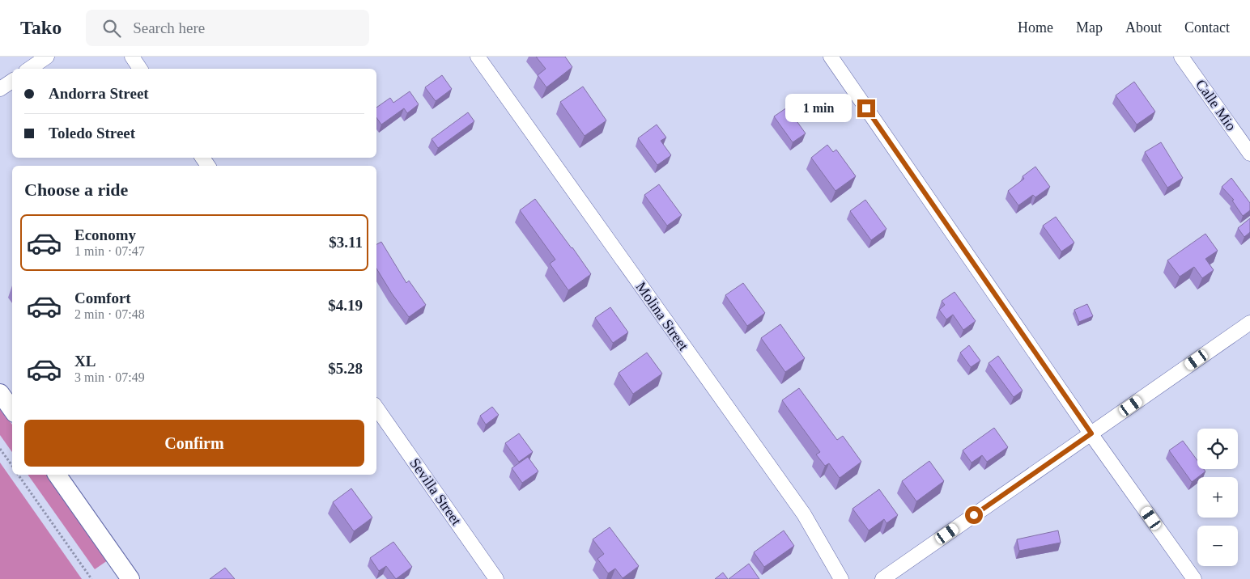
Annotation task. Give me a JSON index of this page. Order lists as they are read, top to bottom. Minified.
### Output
{"streets":{"street":["Calle Mio","Molina Street","Sevilla Street"]},"page":{"header":"Tako","search":"Search here","nav":["Home","Map","About","Contact"],"banner":["Andorra Street","Toledo Street"],"bubble":"1 min","heading":"Choose a ride","list":[{"name":"Economy","note":"1 min · 07:47","value":"$3.11"},{"name":"Comfort","note":"2 min · 07:48","value":"$4.19"},{"name":"XL","note":"3 min · 07:49","value":"$5.28"}],"buttons":"Confirm","map_buttons":["+","−"]}}
